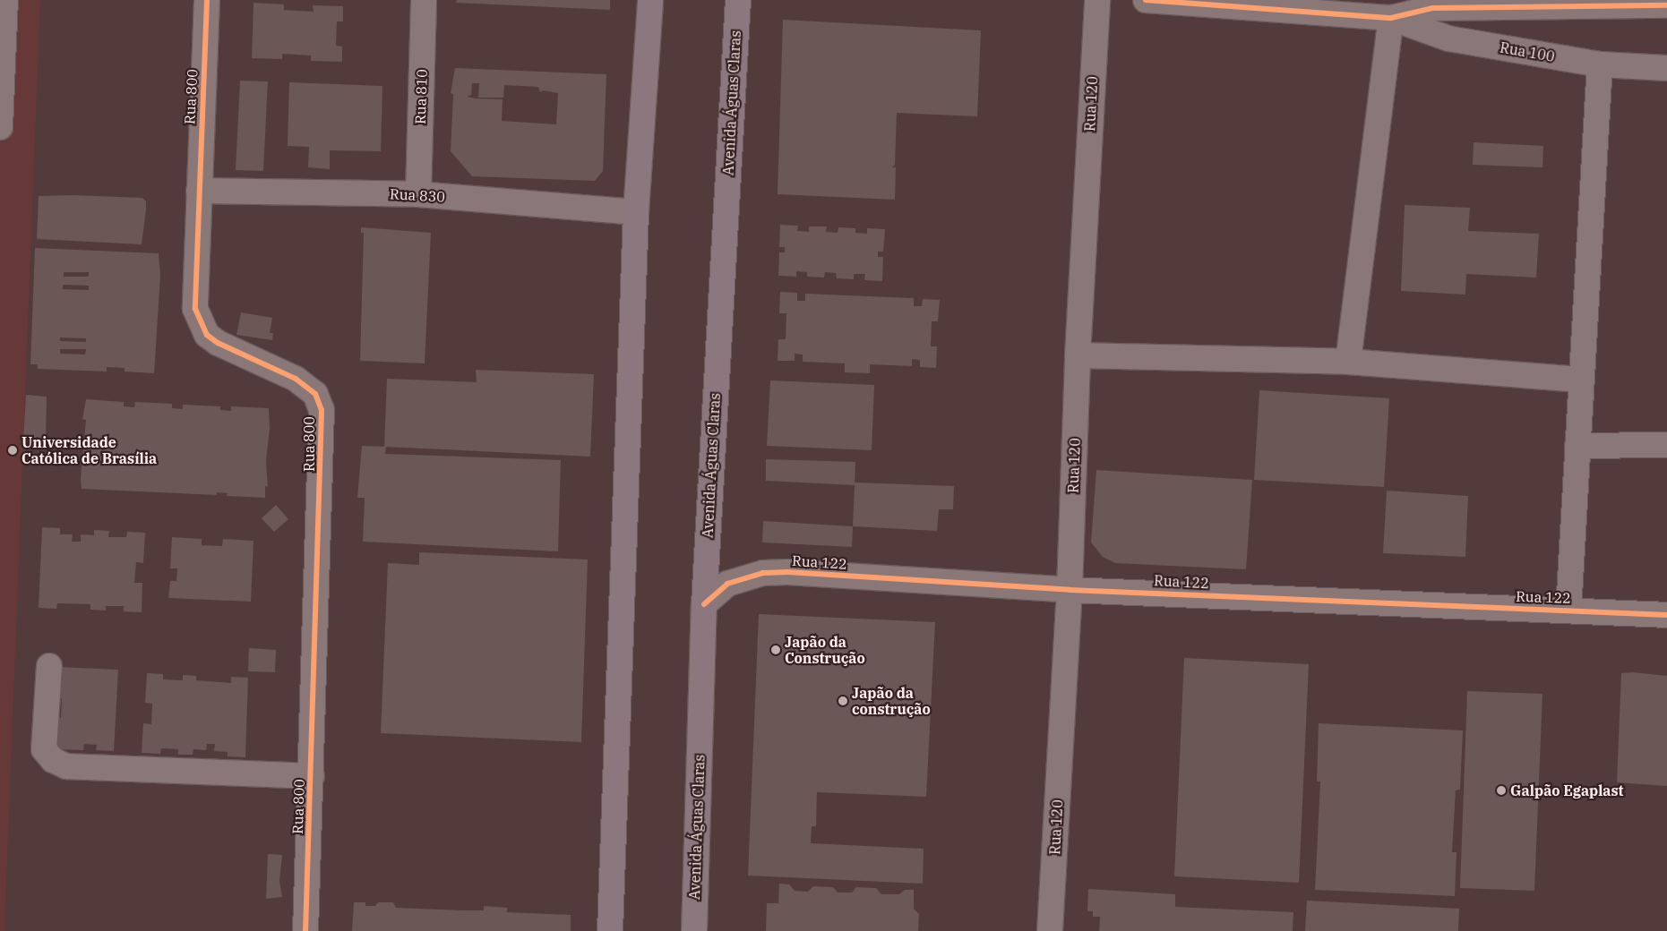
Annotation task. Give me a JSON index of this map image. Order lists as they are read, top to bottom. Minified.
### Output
{"streets":{"main road":["Avenida Águas Claras"],"street":["Rua 100","Rua 800","Rua 810","Rua 120","Rua 830","Rua 122"]},"crossings":[["Rua 800","Rua 830"],["Rua 810","Rua 830"],["Avenida Águas Claras","Rua 122"],["Rua 120","Rua 122"]],"places":["Universidade Católica de Brasília","Japão da Construção","Japão da construção","Galpão Egaplast"]}
